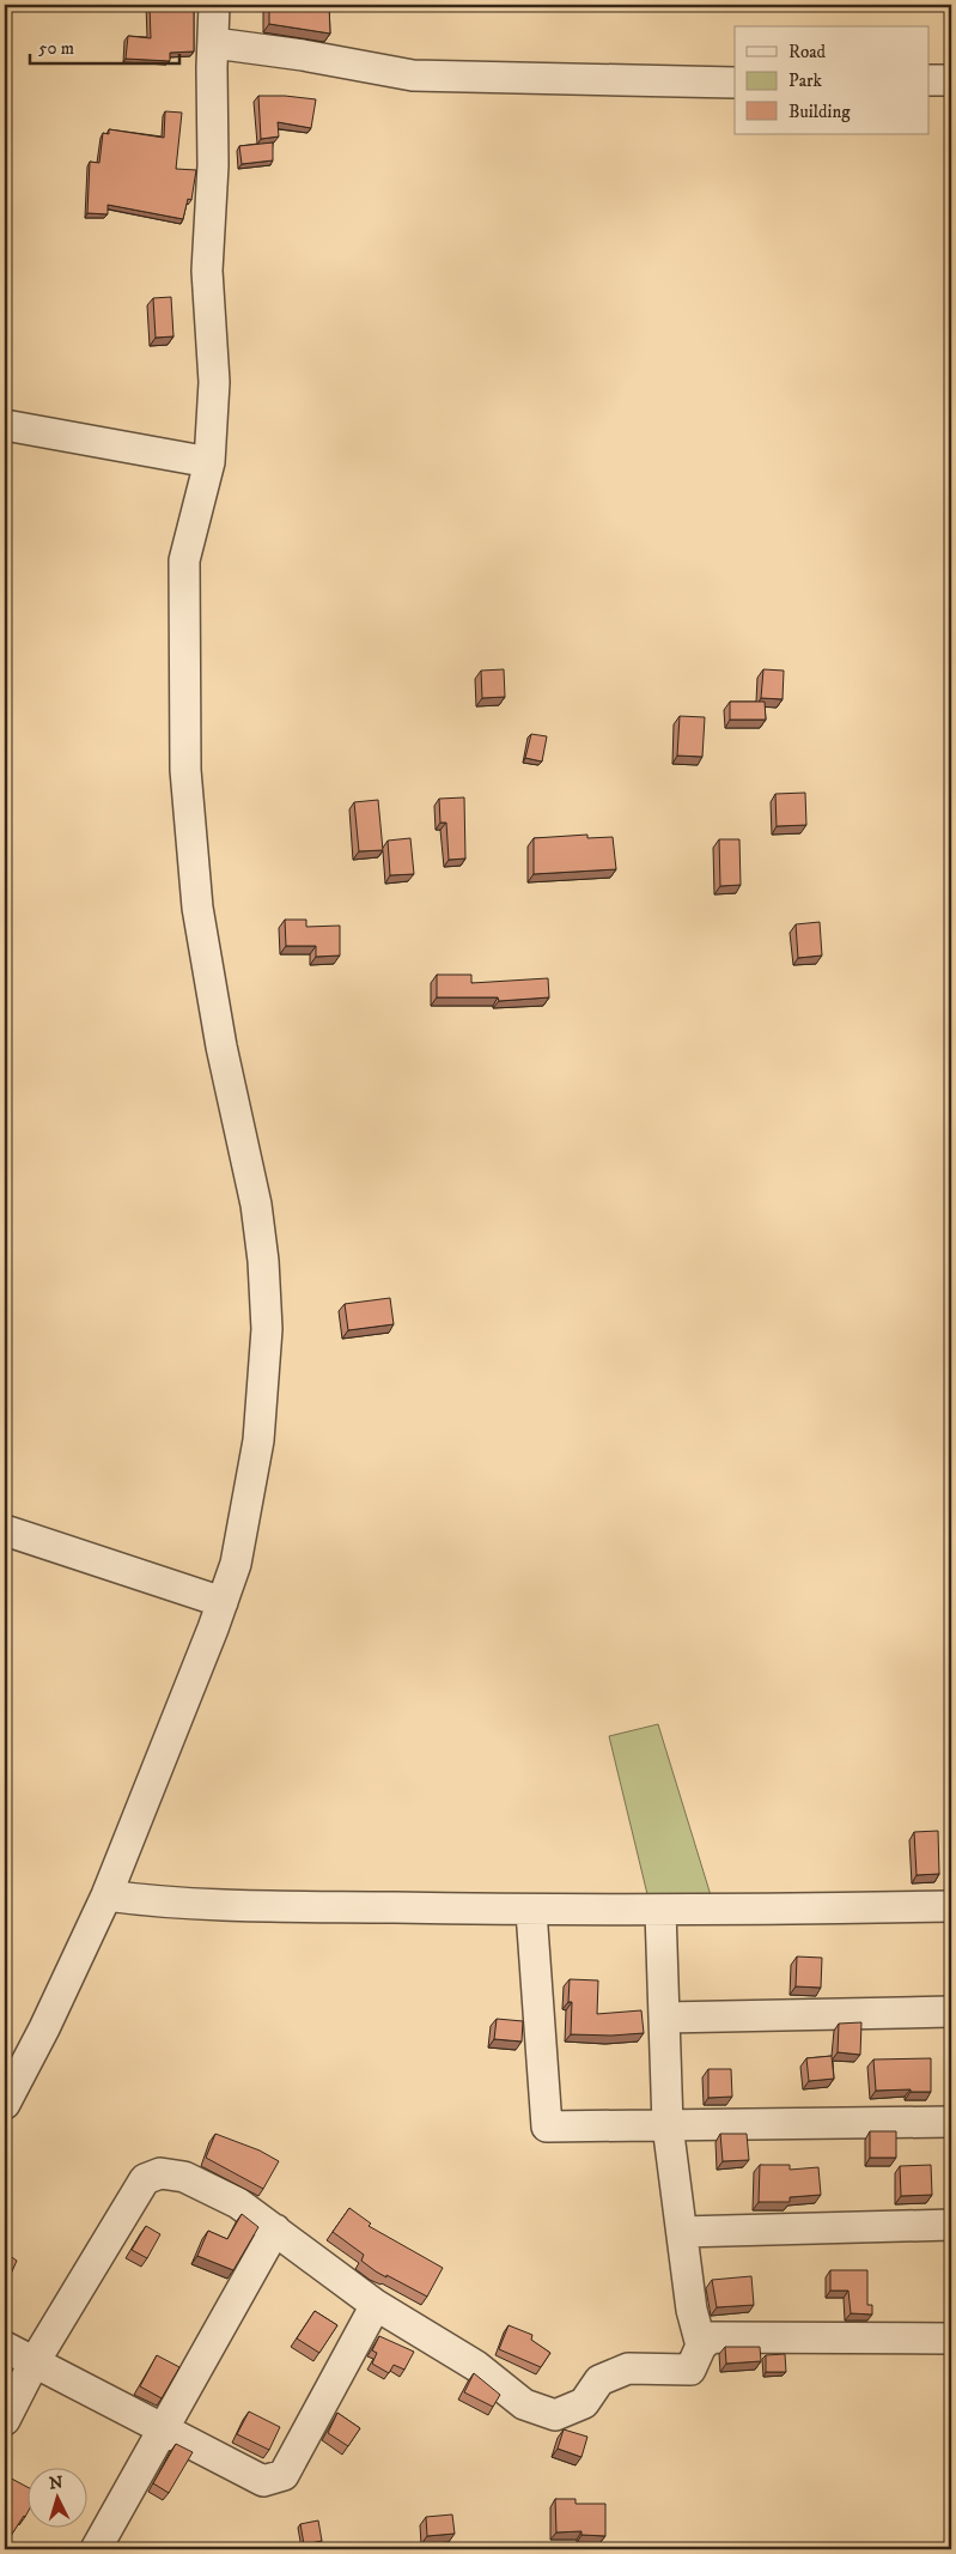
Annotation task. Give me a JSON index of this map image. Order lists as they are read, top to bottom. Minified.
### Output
{"legend":["Road","Park","Building"],"scale_bar":"50 m","north":"top"}
